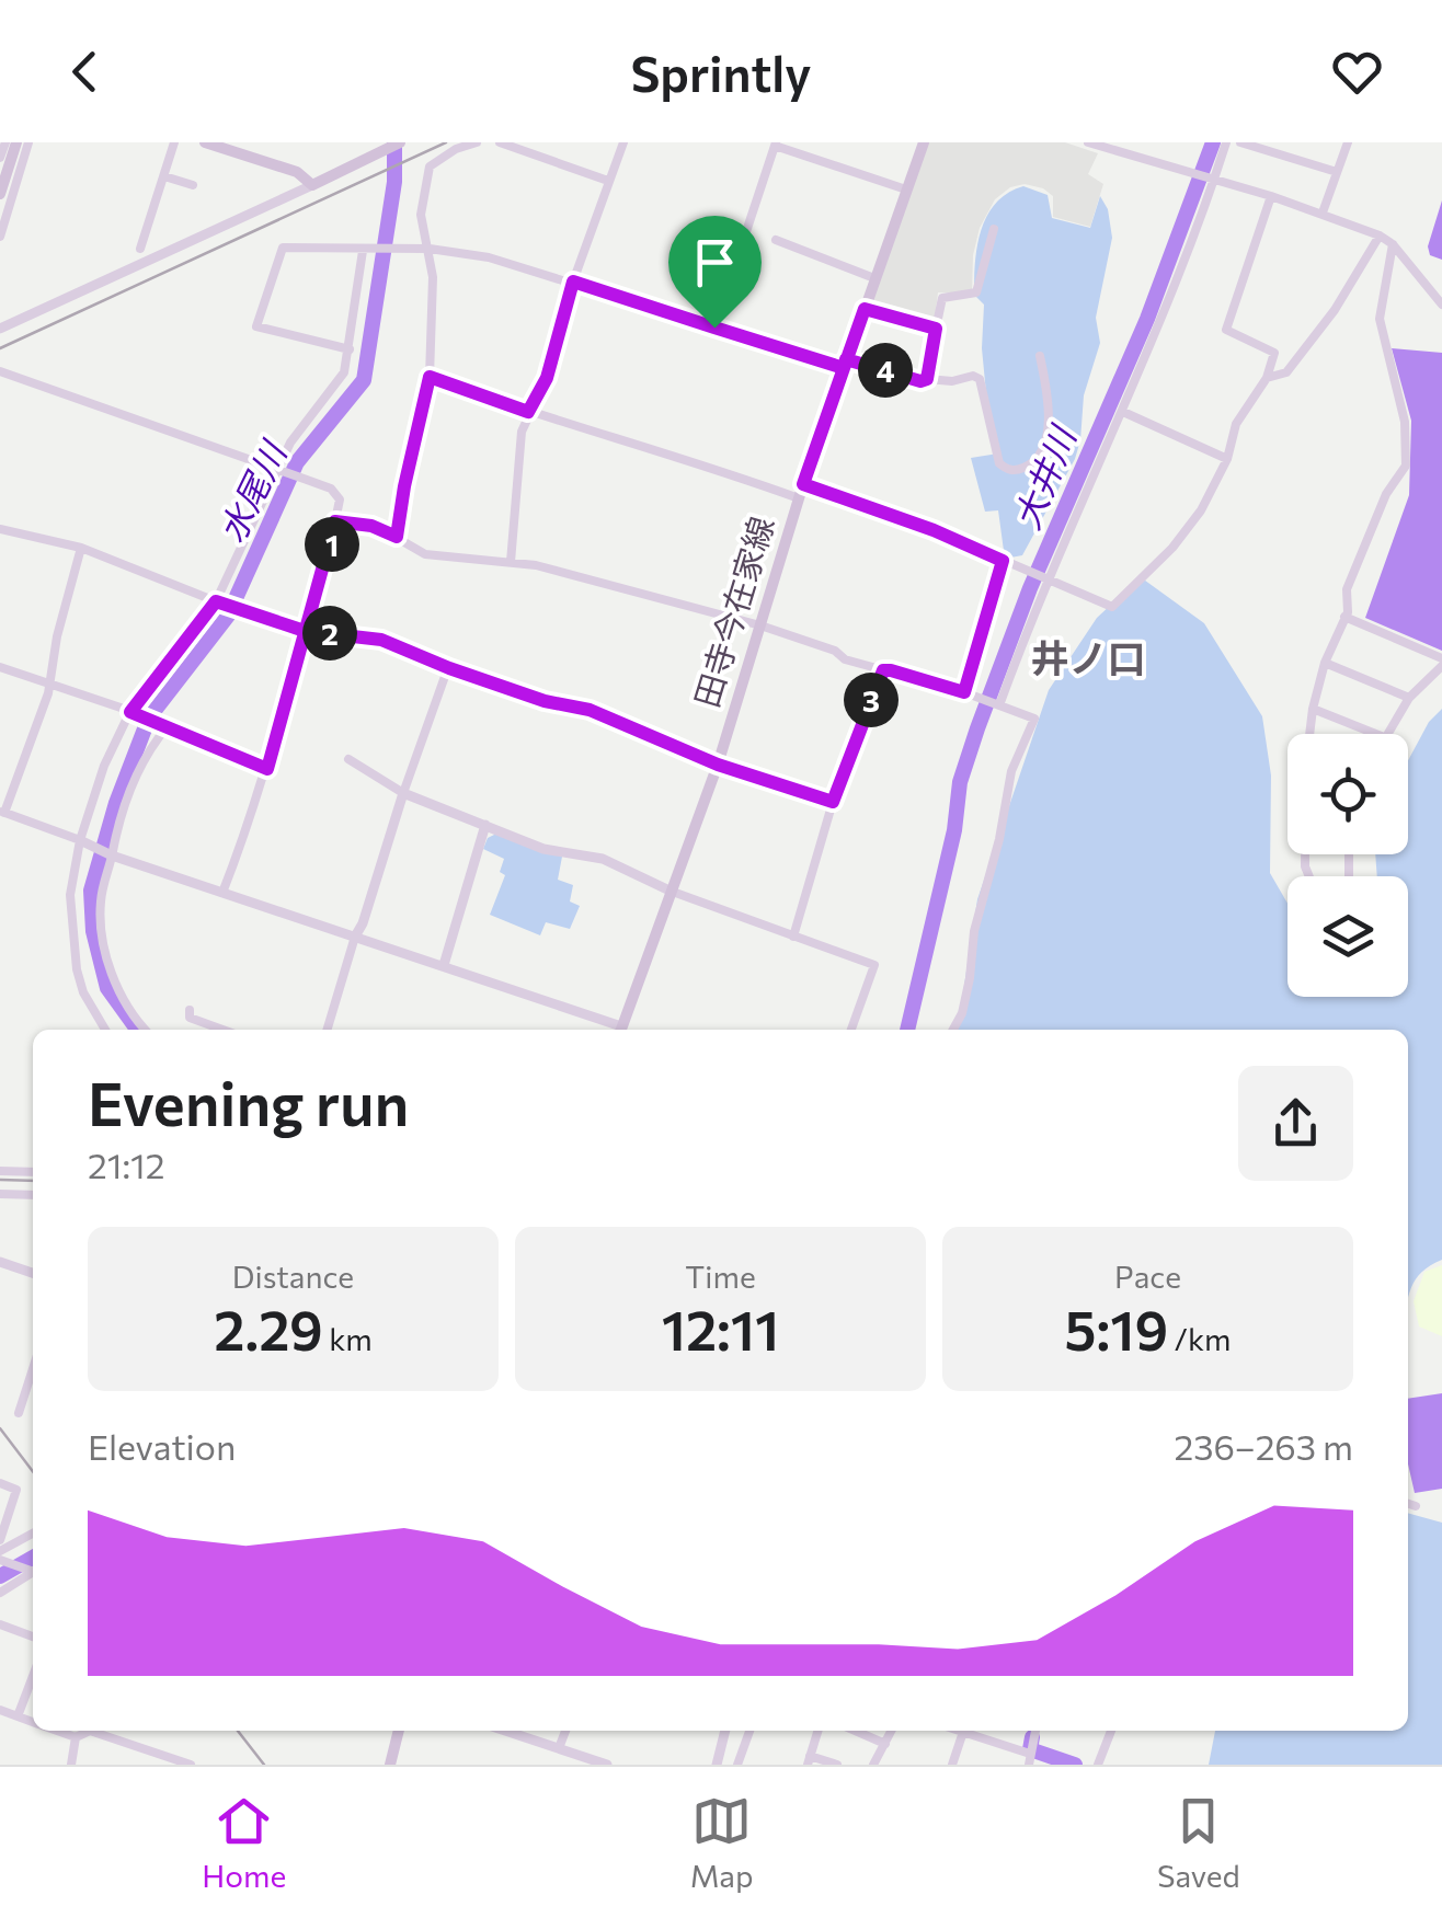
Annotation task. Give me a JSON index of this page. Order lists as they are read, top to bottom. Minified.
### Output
{"streets":{"main road":["田寺今在家線"]},"districts":["井ノ口"],"water":["大井川","水尾川"],"page":{"header":"Sprintly","pins":["4","1","2","3"],"heading":["Evening run","21:12"],"stats":[["Distance","2.29 km"],["Time","12:11"],["Pace","5:19 /km"]],"chart":["Elevation","236–263 m"],"tabs":["Home","Map","Saved"]}}
